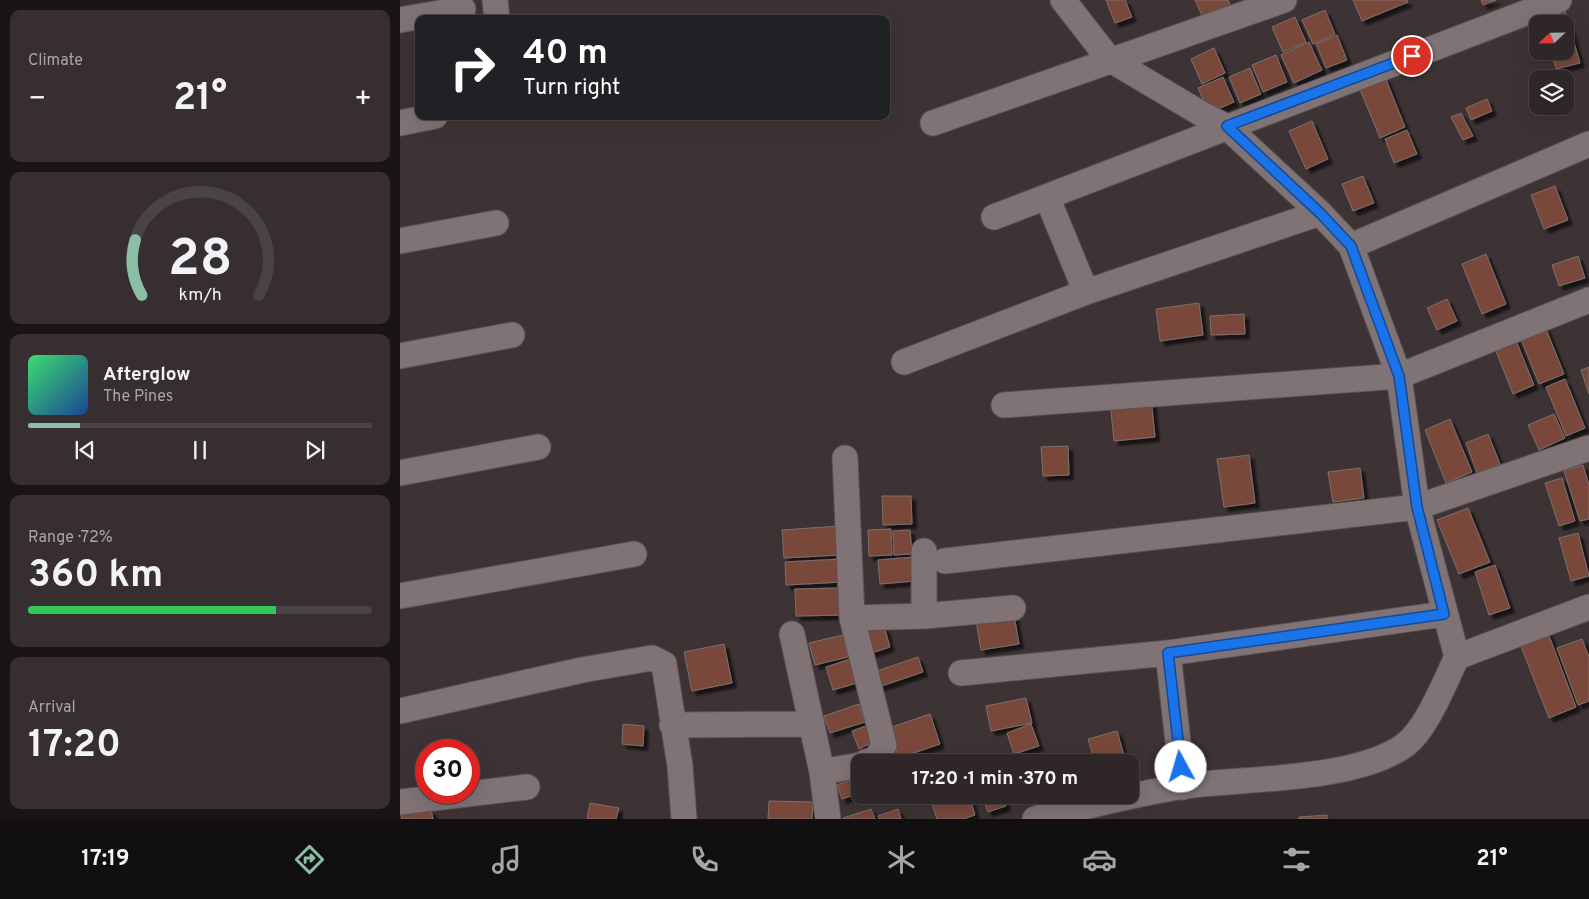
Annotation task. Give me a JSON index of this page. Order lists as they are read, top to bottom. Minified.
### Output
{"north":"left","page":{"tile":["Climate",["Range · 72%","360 km"],["Arrival","17:20"]],"turn":["40 m","Turn right"],"heat":["−","21°","+"],"song":["Afterglow","The Pines"],"limit":"30","trip":"17:20 · 1 min · 370 m","tabs":["17:19","21°"],"gauge":["28","km/h"]}}
